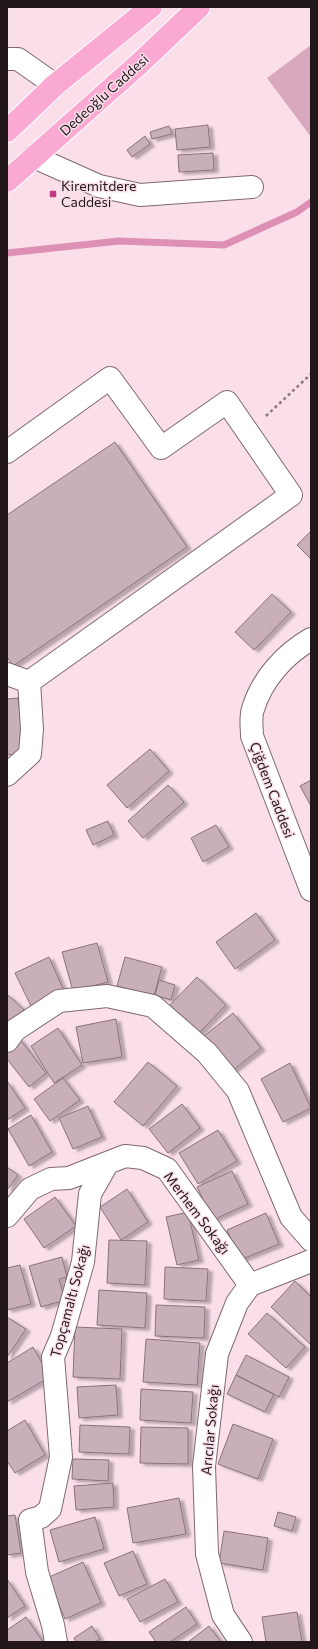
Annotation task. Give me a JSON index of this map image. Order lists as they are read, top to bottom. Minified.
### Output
{"streets":{"main road":["Dedeoğlu Caddesi"],"street":["Çiğdem Caddesi","Merhem Sokağı","Topçamaltı Sokağı","Arıcılar Sokağı"]},"crossings":[["Merhem Sokağı","Topçamaltı Sokağı"],["Merhem Sokağı","Arıcılar Sokağı"]],"places":{"transit":["Kiremitdere Caddesi"]}}
